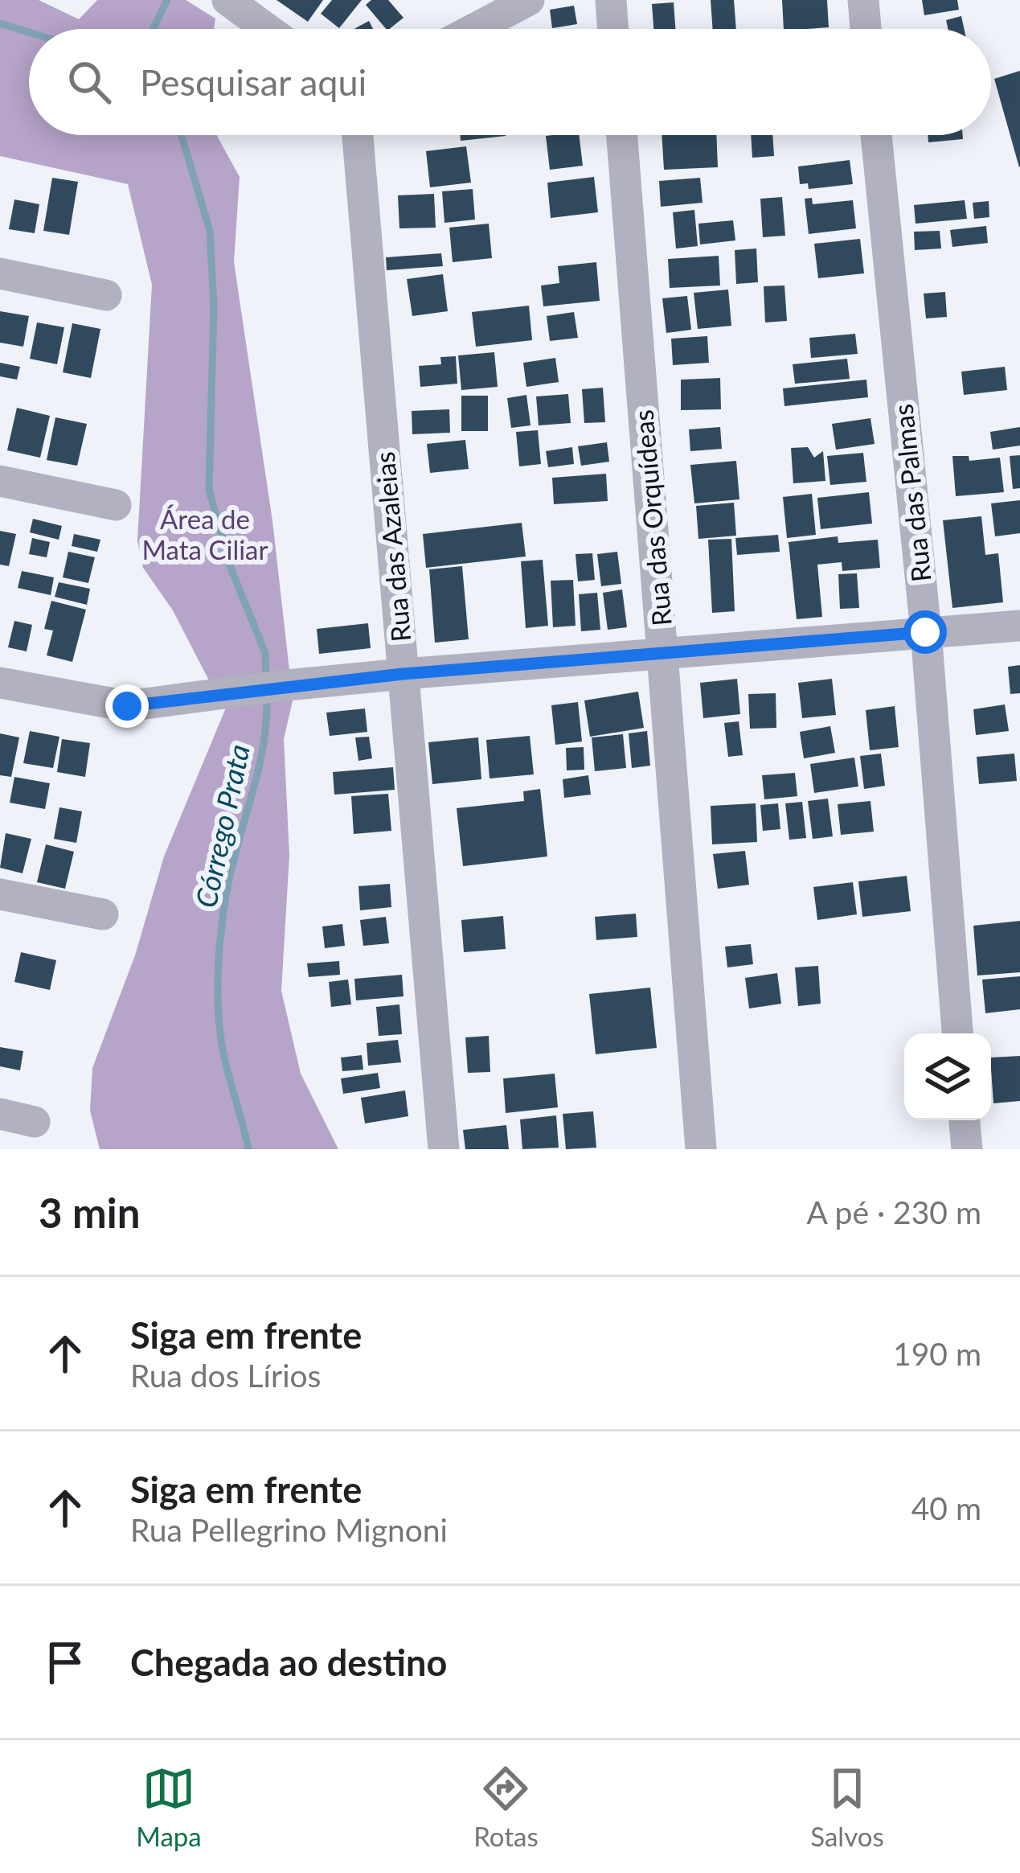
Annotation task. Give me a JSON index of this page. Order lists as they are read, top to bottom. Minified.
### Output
{"streets":{"street":["Rua das Palmas","Rua das Orquídeas","Rua das Azaleias"]},"water":["Córrego Prata"],"parks":["Área de Mata Ciliar"],"page":{"search":"Pesquisar aqui","heading":["3 min","A pé · 230 m"],"list":[["Siga em frente","Rua dos Lírios","190 m"],["Siga em frente","Rua Pellegrino Mignoni","40 m"],"Chegada ao destino"],"nav":["Mapa","Rotas","Salvos"]}}
